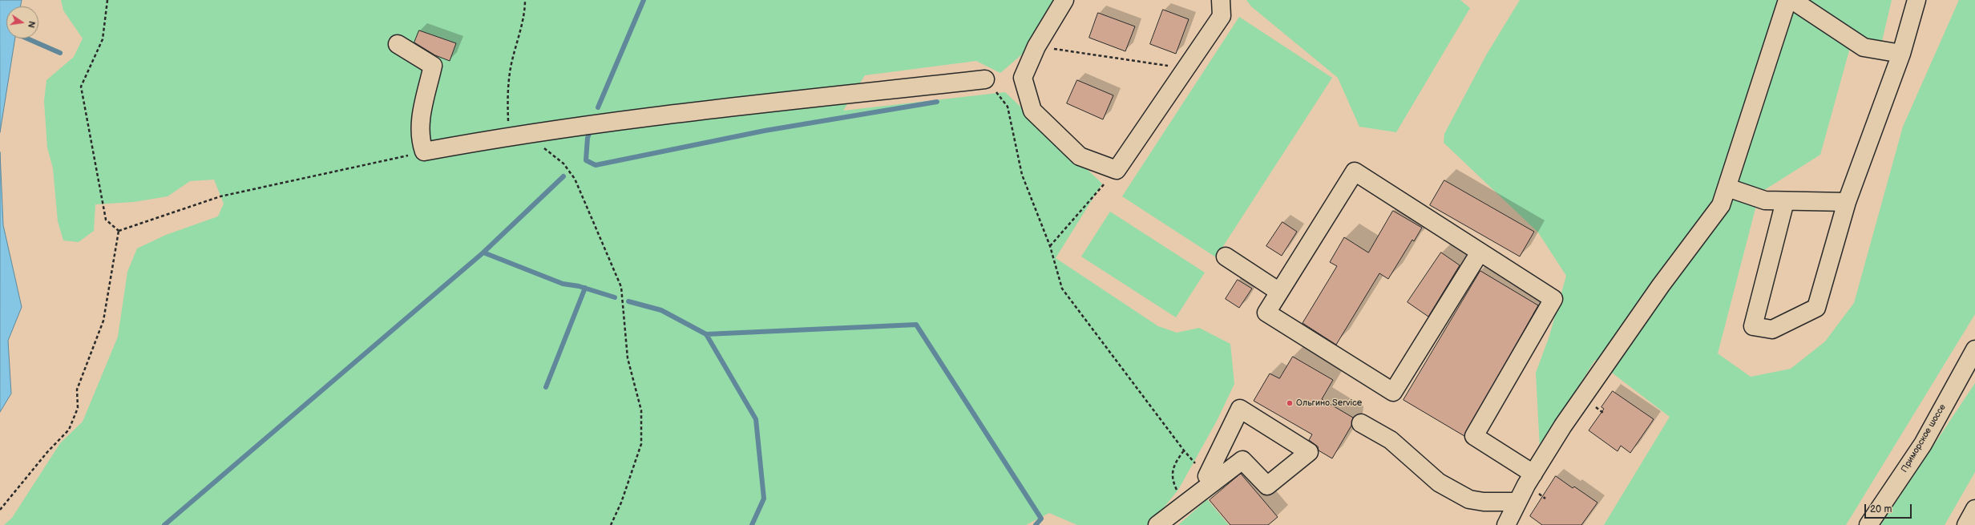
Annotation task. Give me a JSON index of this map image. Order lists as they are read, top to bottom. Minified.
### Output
{"streets":{"main road":["Приморское шоссе"]},"places":["Ольгино Service"],"scale_bar":"20 m","north":"right"}
